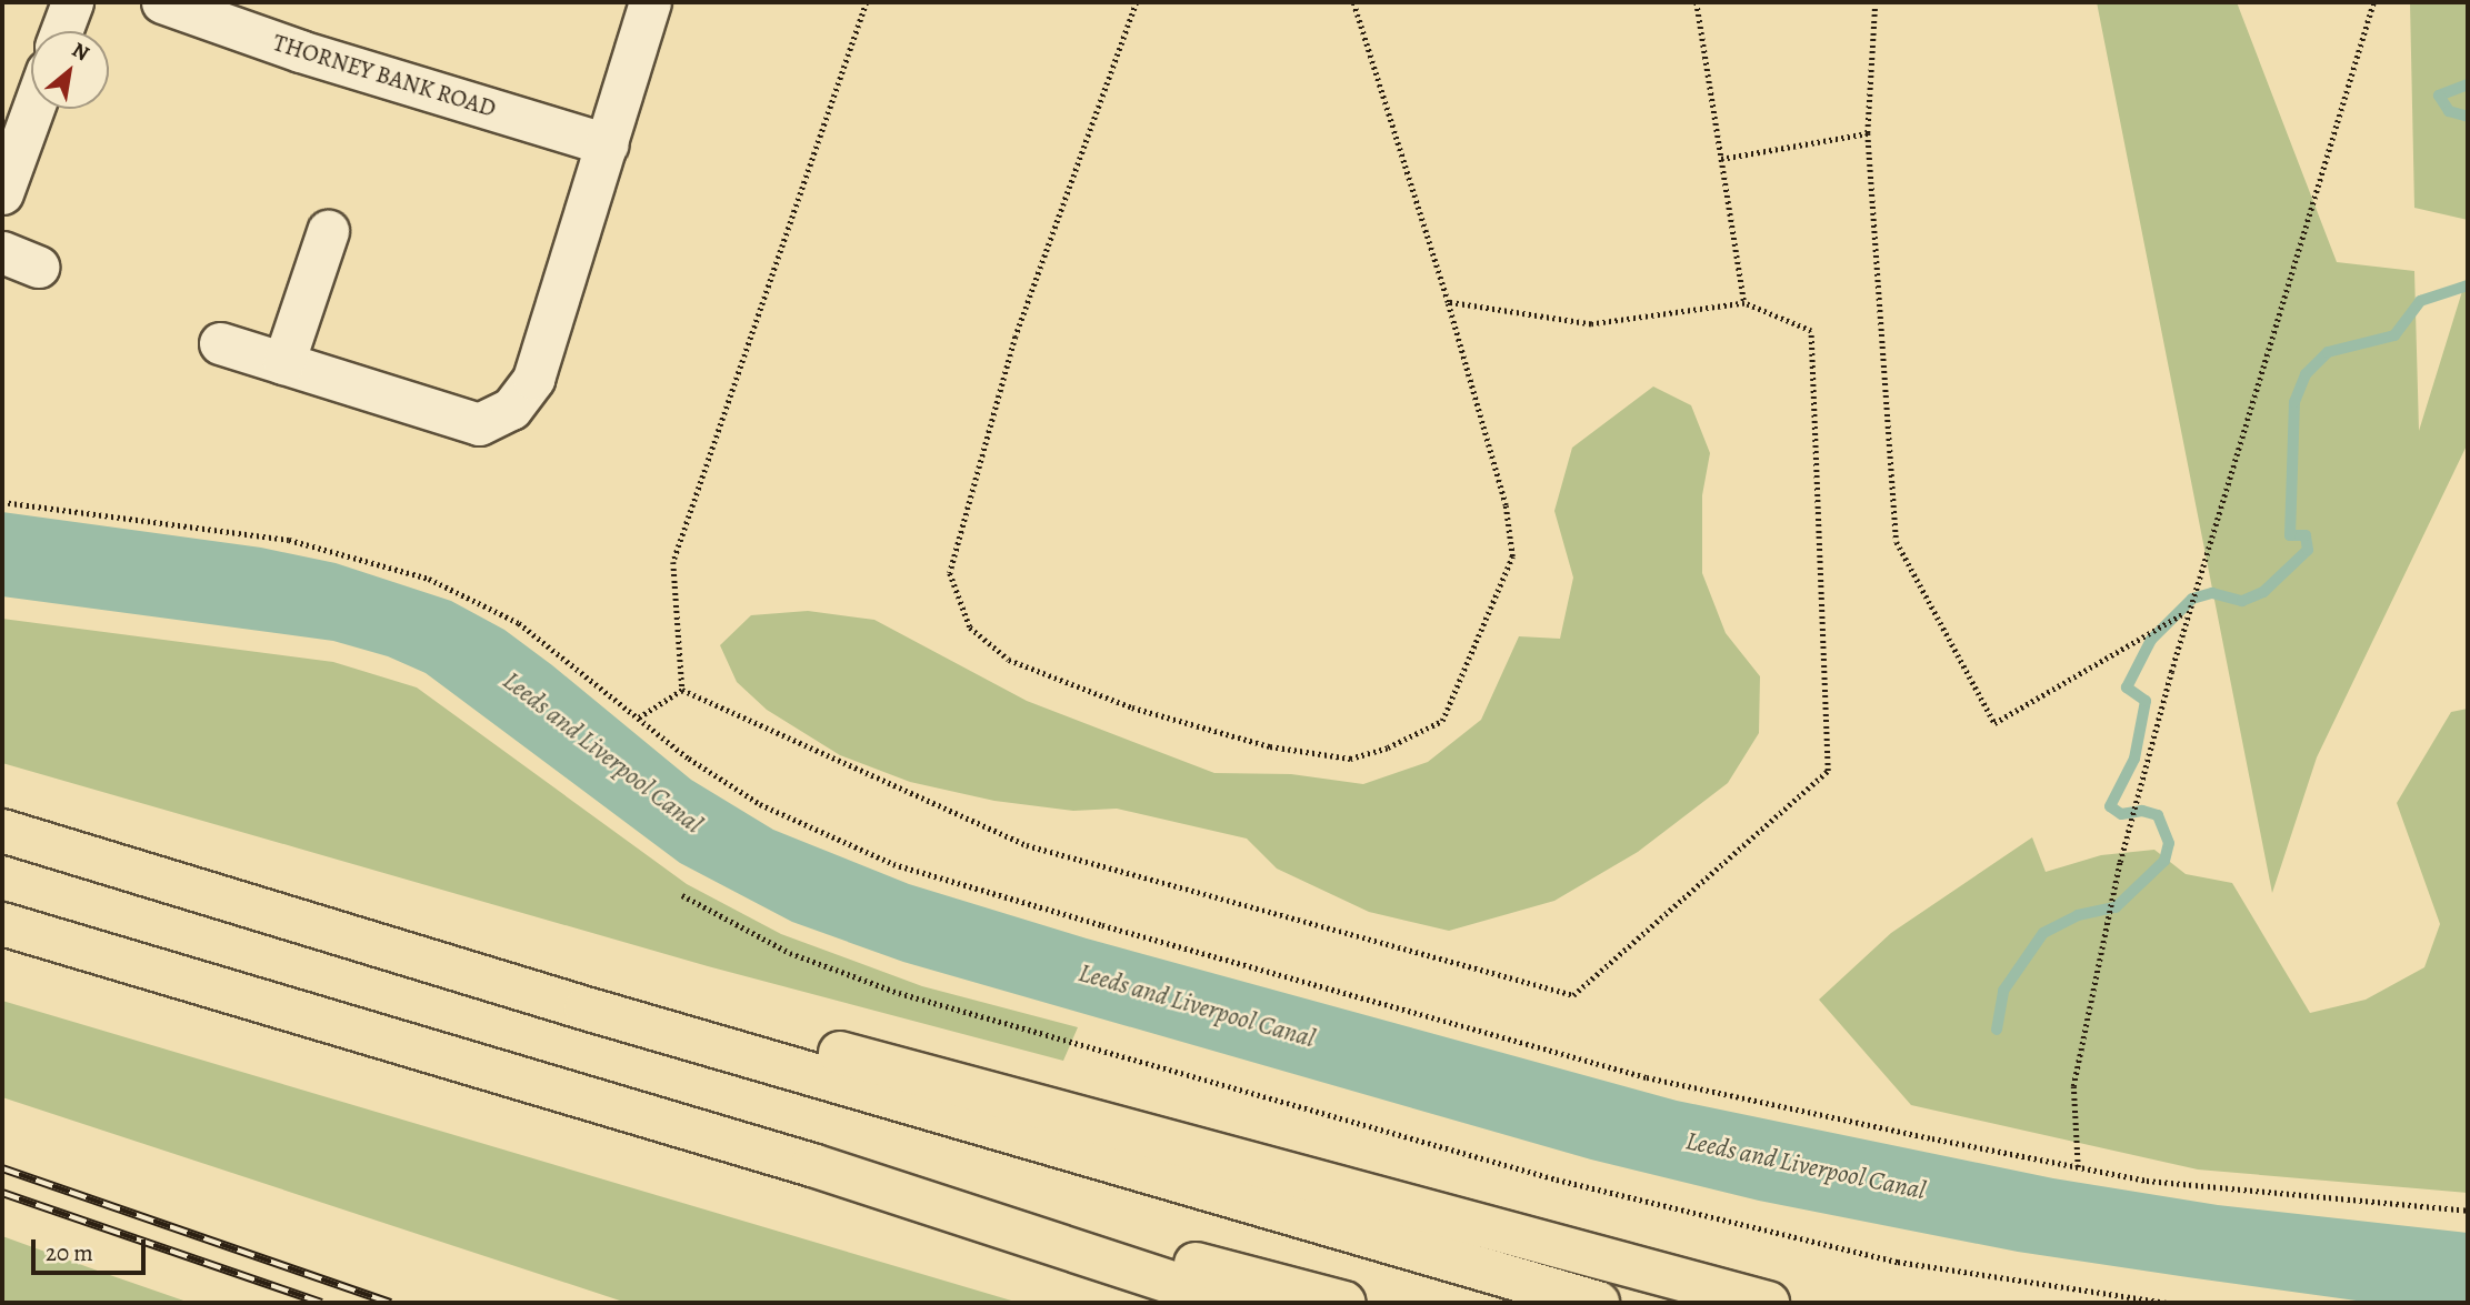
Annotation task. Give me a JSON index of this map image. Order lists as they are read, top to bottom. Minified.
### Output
{"streets":{"street":["THORNEY BANK ROAD"]},"water":["Leeds and Liverpool Canal"],"scale_bar":"20 m","north":"top right"}
